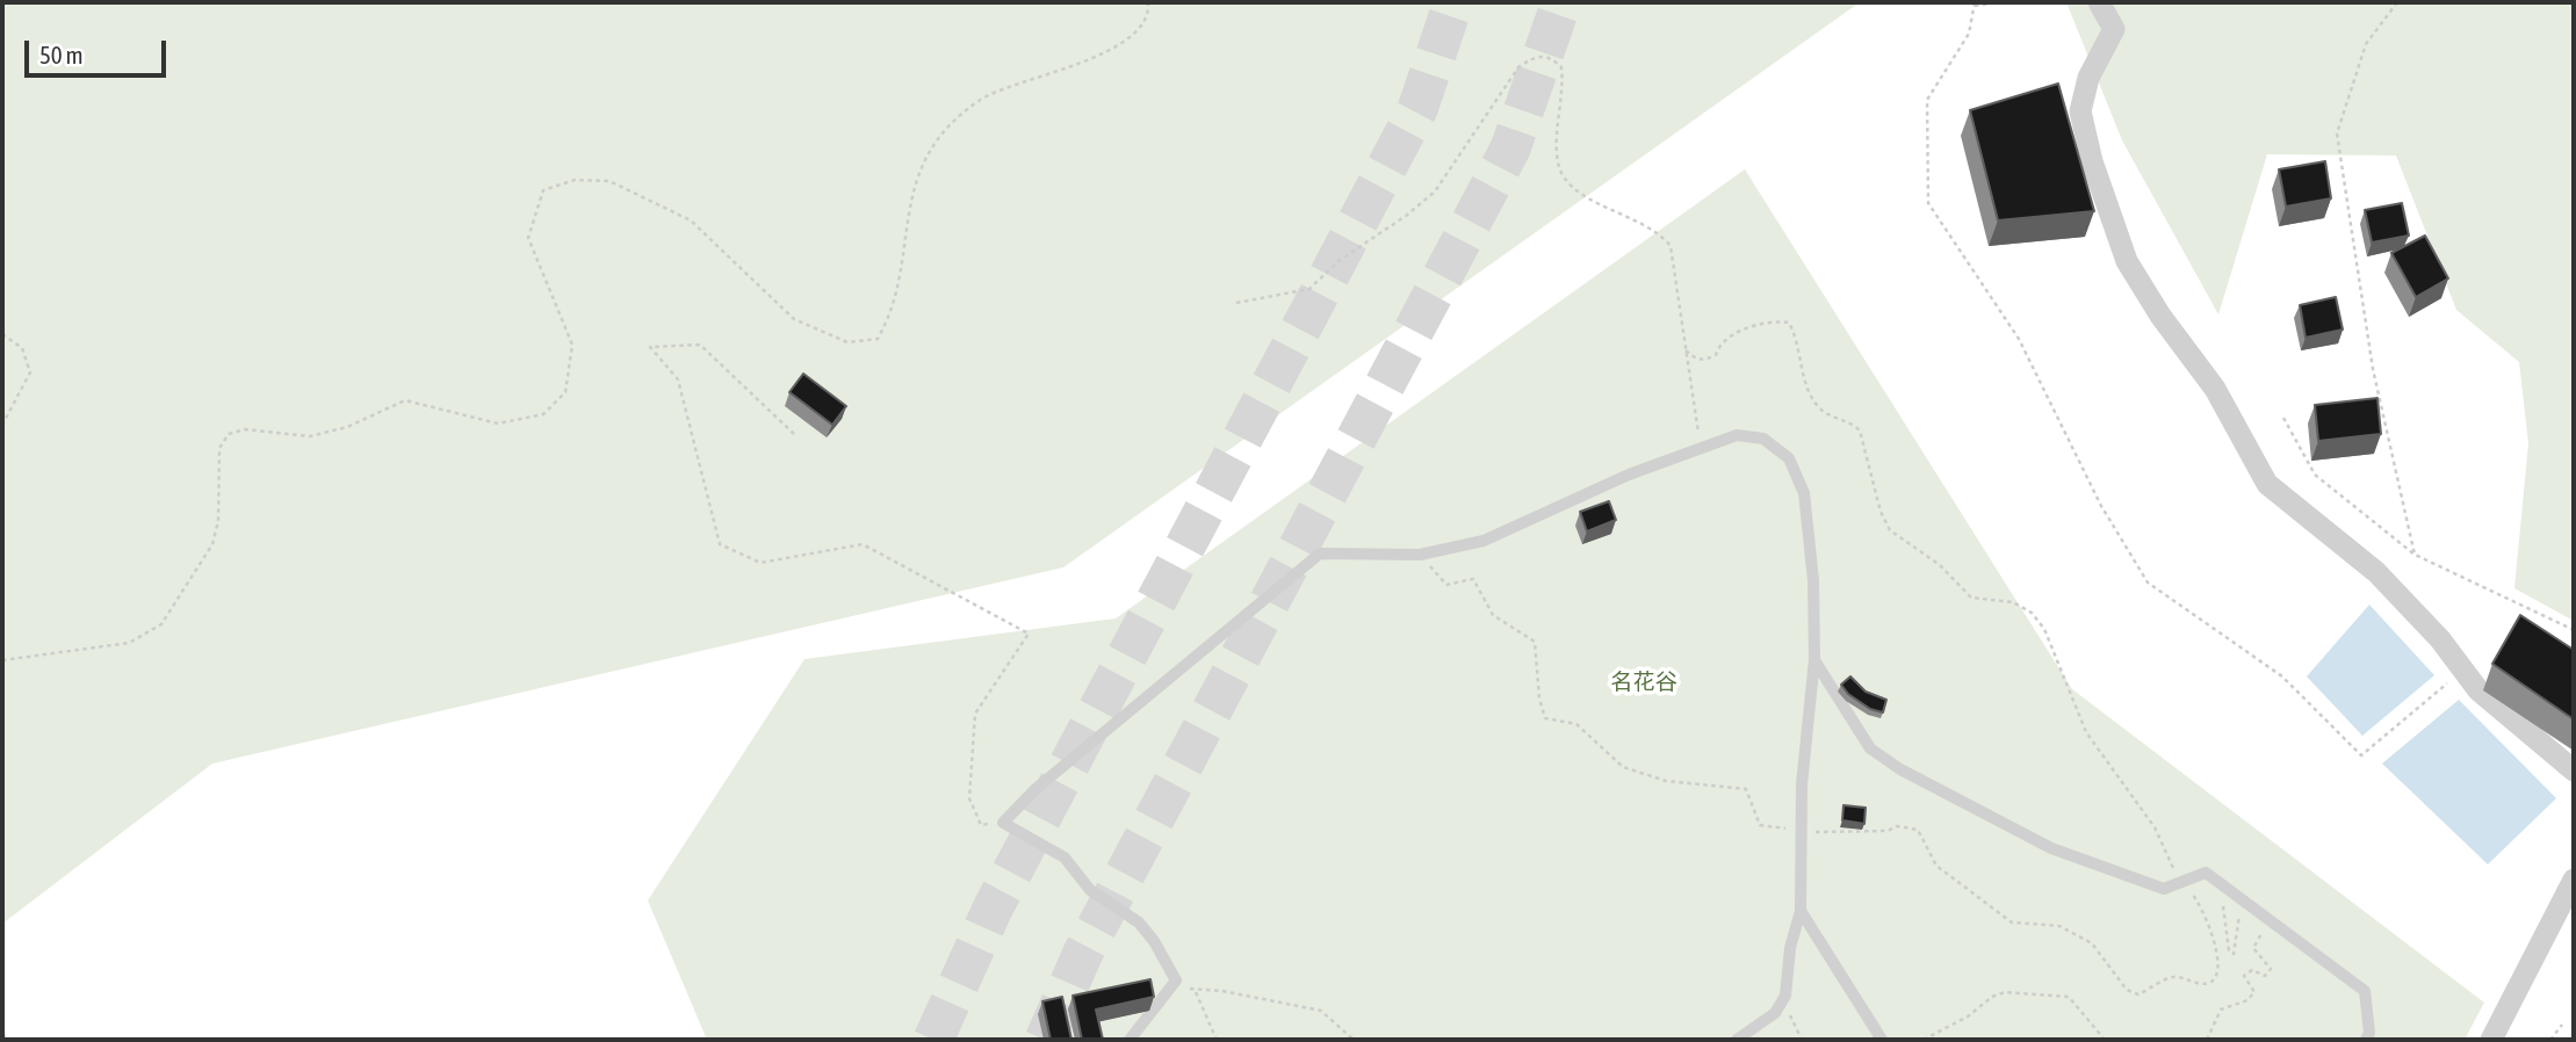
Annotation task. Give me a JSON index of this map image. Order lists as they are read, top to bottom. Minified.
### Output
{"parks":["名花谷"],"scale_bar":"50 m"}
